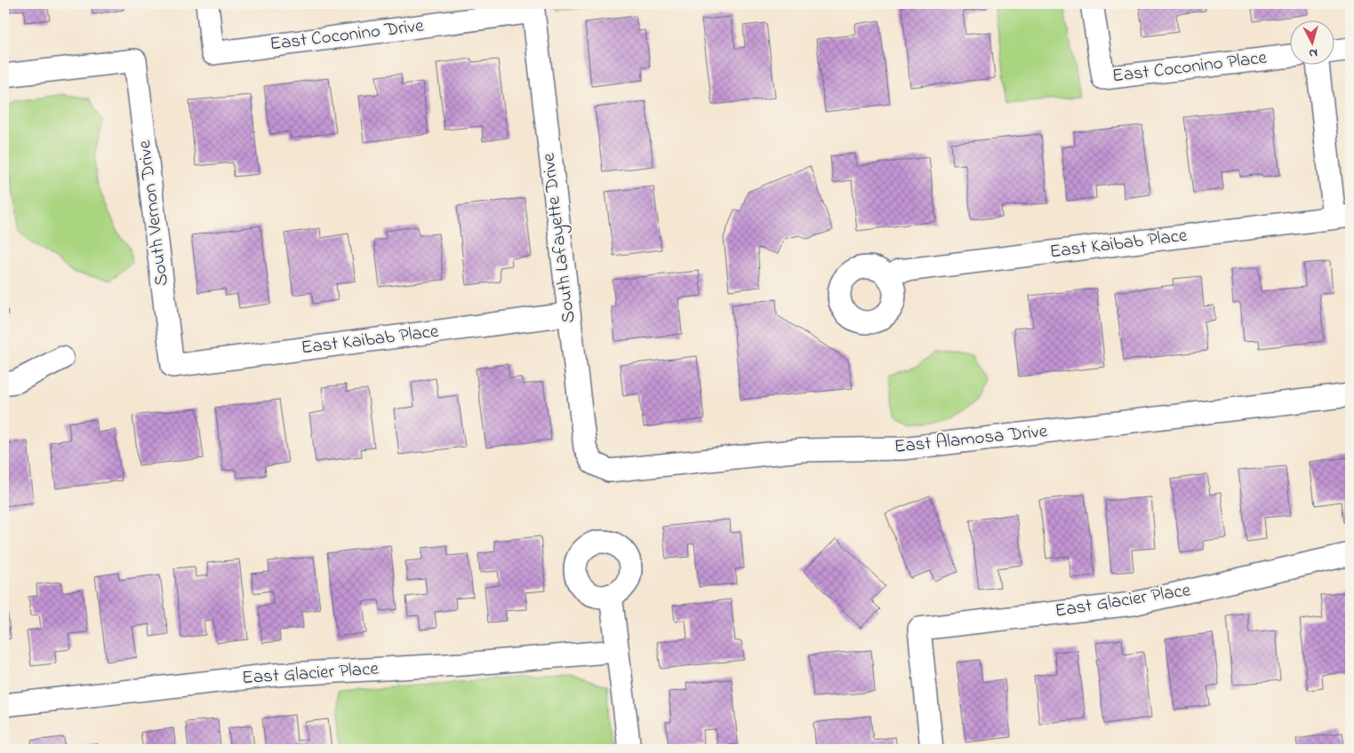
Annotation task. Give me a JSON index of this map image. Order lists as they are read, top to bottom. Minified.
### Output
{"streets":{"street":["East Coconino Drive","East Coconino Place","South Vernon Drive","South Lafayette Drive","East Kaibab Place","East Alamosa Drive","East Glacier Place"]},"crossings":[["East Coconino Drive","South Lafayette Drive"],["South Vernon Drive","East Kaibab Place"],["South Lafayette Drive","East Kaibab Place"],["South Lafayette Drive","East Alamosa Drive"]],"north":"bottom"}
